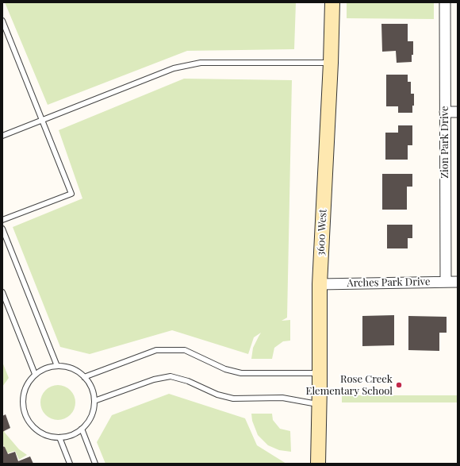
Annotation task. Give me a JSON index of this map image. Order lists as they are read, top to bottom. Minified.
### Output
{"streets":{"main road":["3600 West"],"street":["Zion Park Drive","Arches Park Drive"]},"crossings":[["Zion Park Drive","Arches Park Drive"],["3600 West","Arches Park Drive"]],"places":["Rose Creek Elementary School"]}
